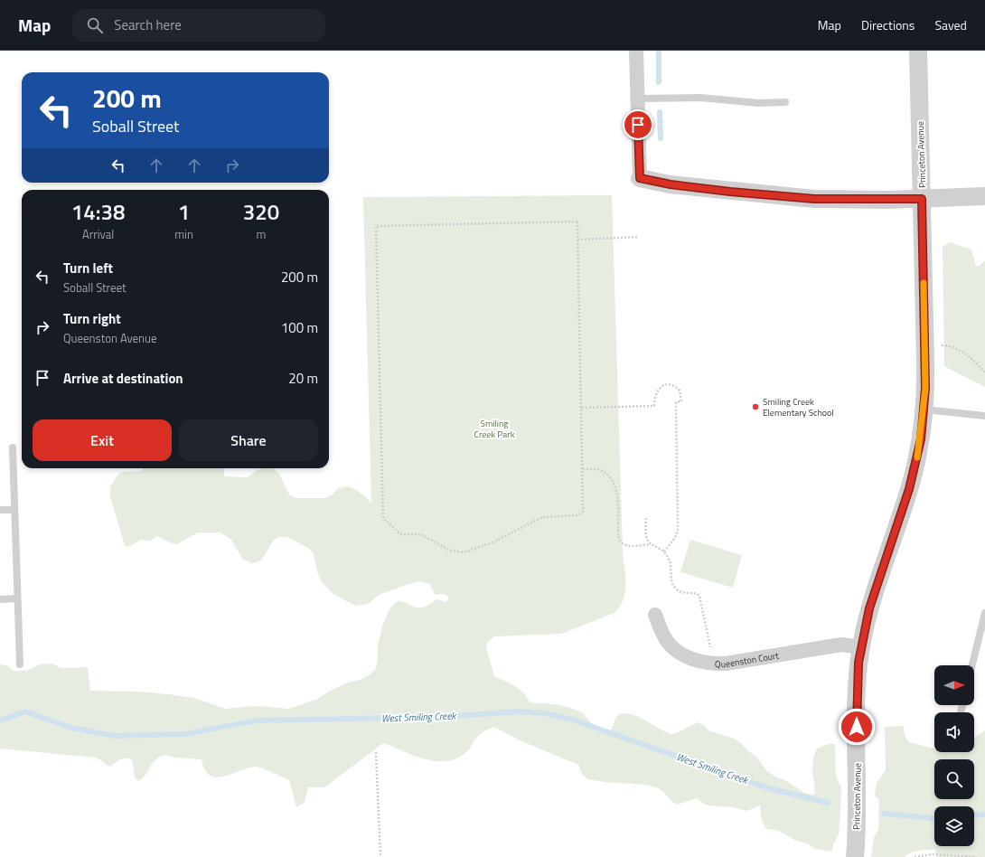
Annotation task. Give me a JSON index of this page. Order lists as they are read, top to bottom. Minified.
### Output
{"streets":{"street":["Princeton Avenue","Queenston Court"]},"crossings":[["Princeton Avenue","Queenston Court"]],"water":["West Smiling Creek"],"parks":["Smiling Creek Park"],"places":["Smiling Creek Elementary School"],"north":"right","page":{"header":"Map","search":"Search here","nav":["Map","Directions","Saved"],"turn":["200 m","Soball Street"],"eta":["14:38","Arrival","1","min","320","m"],"list":[{"name":"Turn left","note":"Soball Street","value":"200 m"},{"name":"Turn right","note":"Queenston Avenue","value":"100 m"},{"name":"Arrive at destination","value":"20 m"}],"buttons":["Exit","Share"]}}
